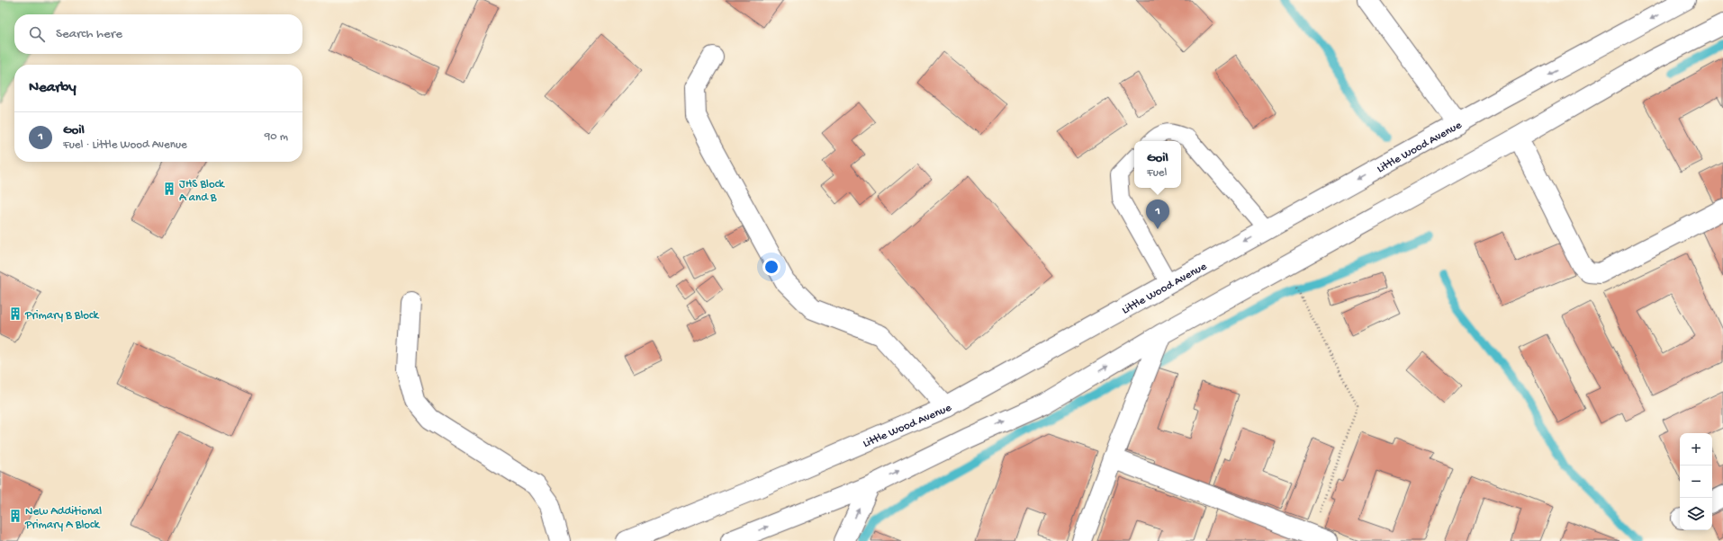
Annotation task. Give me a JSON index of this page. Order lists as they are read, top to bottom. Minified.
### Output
{"streets":{"main road":["Little Wood Avenue"]},"places":{"building":["JHS Block A and B","Primary B Block","New Additional Primary A Block"]},"page":{"search":"Search here","heading":"Nearby","list":[{"mark":"1","name":"Goil","note":"Fuel · Little Wood Avenue","value":"90 m"}],"popup":["Goil","Fuel"],"pins":"1","map_buttons":["+","−"]}}
